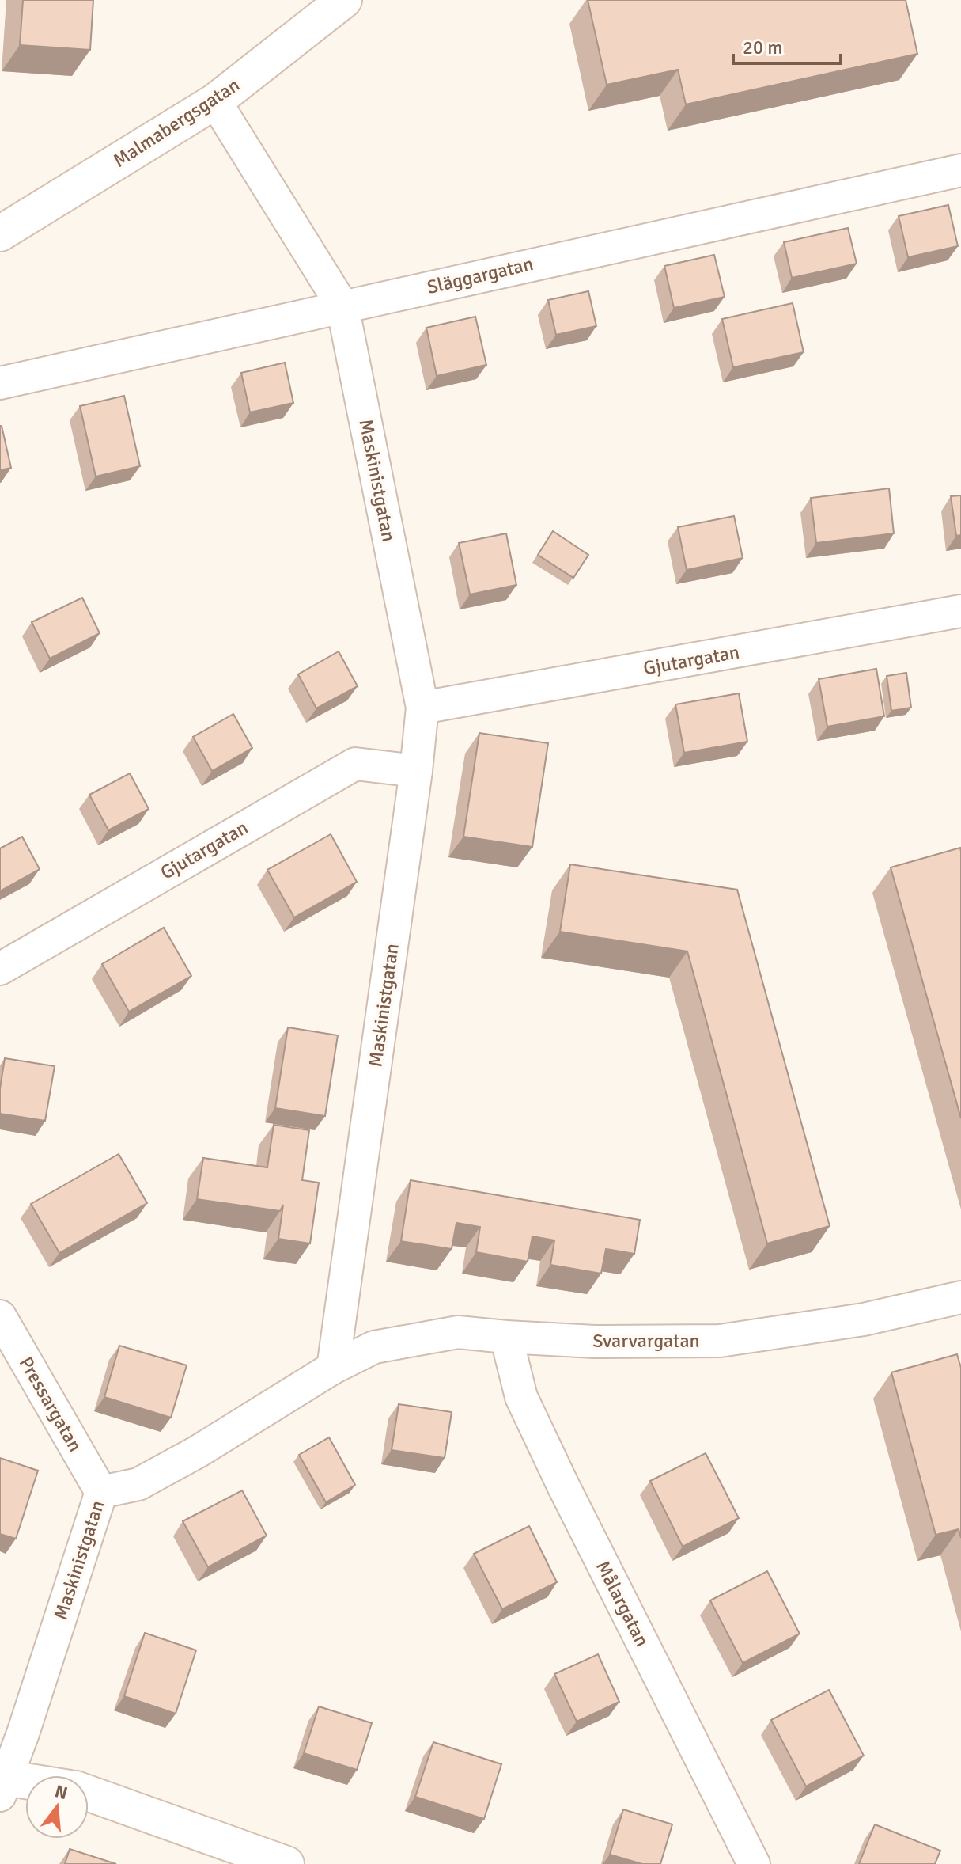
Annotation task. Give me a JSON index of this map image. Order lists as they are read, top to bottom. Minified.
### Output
{"streets":{"main road":["Malmabergsgatan"],"street":["Släggargatan","Maskinistgatan","Gjutargatan","Svarvargatan","Pressargatan","Målargatan"]},"crossings":[["Malmabergsgatan","Maskinistgatan"],["Släggargatan","Maskinistgatan"],["Maskinistgatan","Gjutargatan"],["Maskinistgatan","Svarvargatan"],["Maskinistgatan","Pressargatan"],["Svarvargatan","Målargatan"]],"scale_bar":"20 m","north":"top"}
